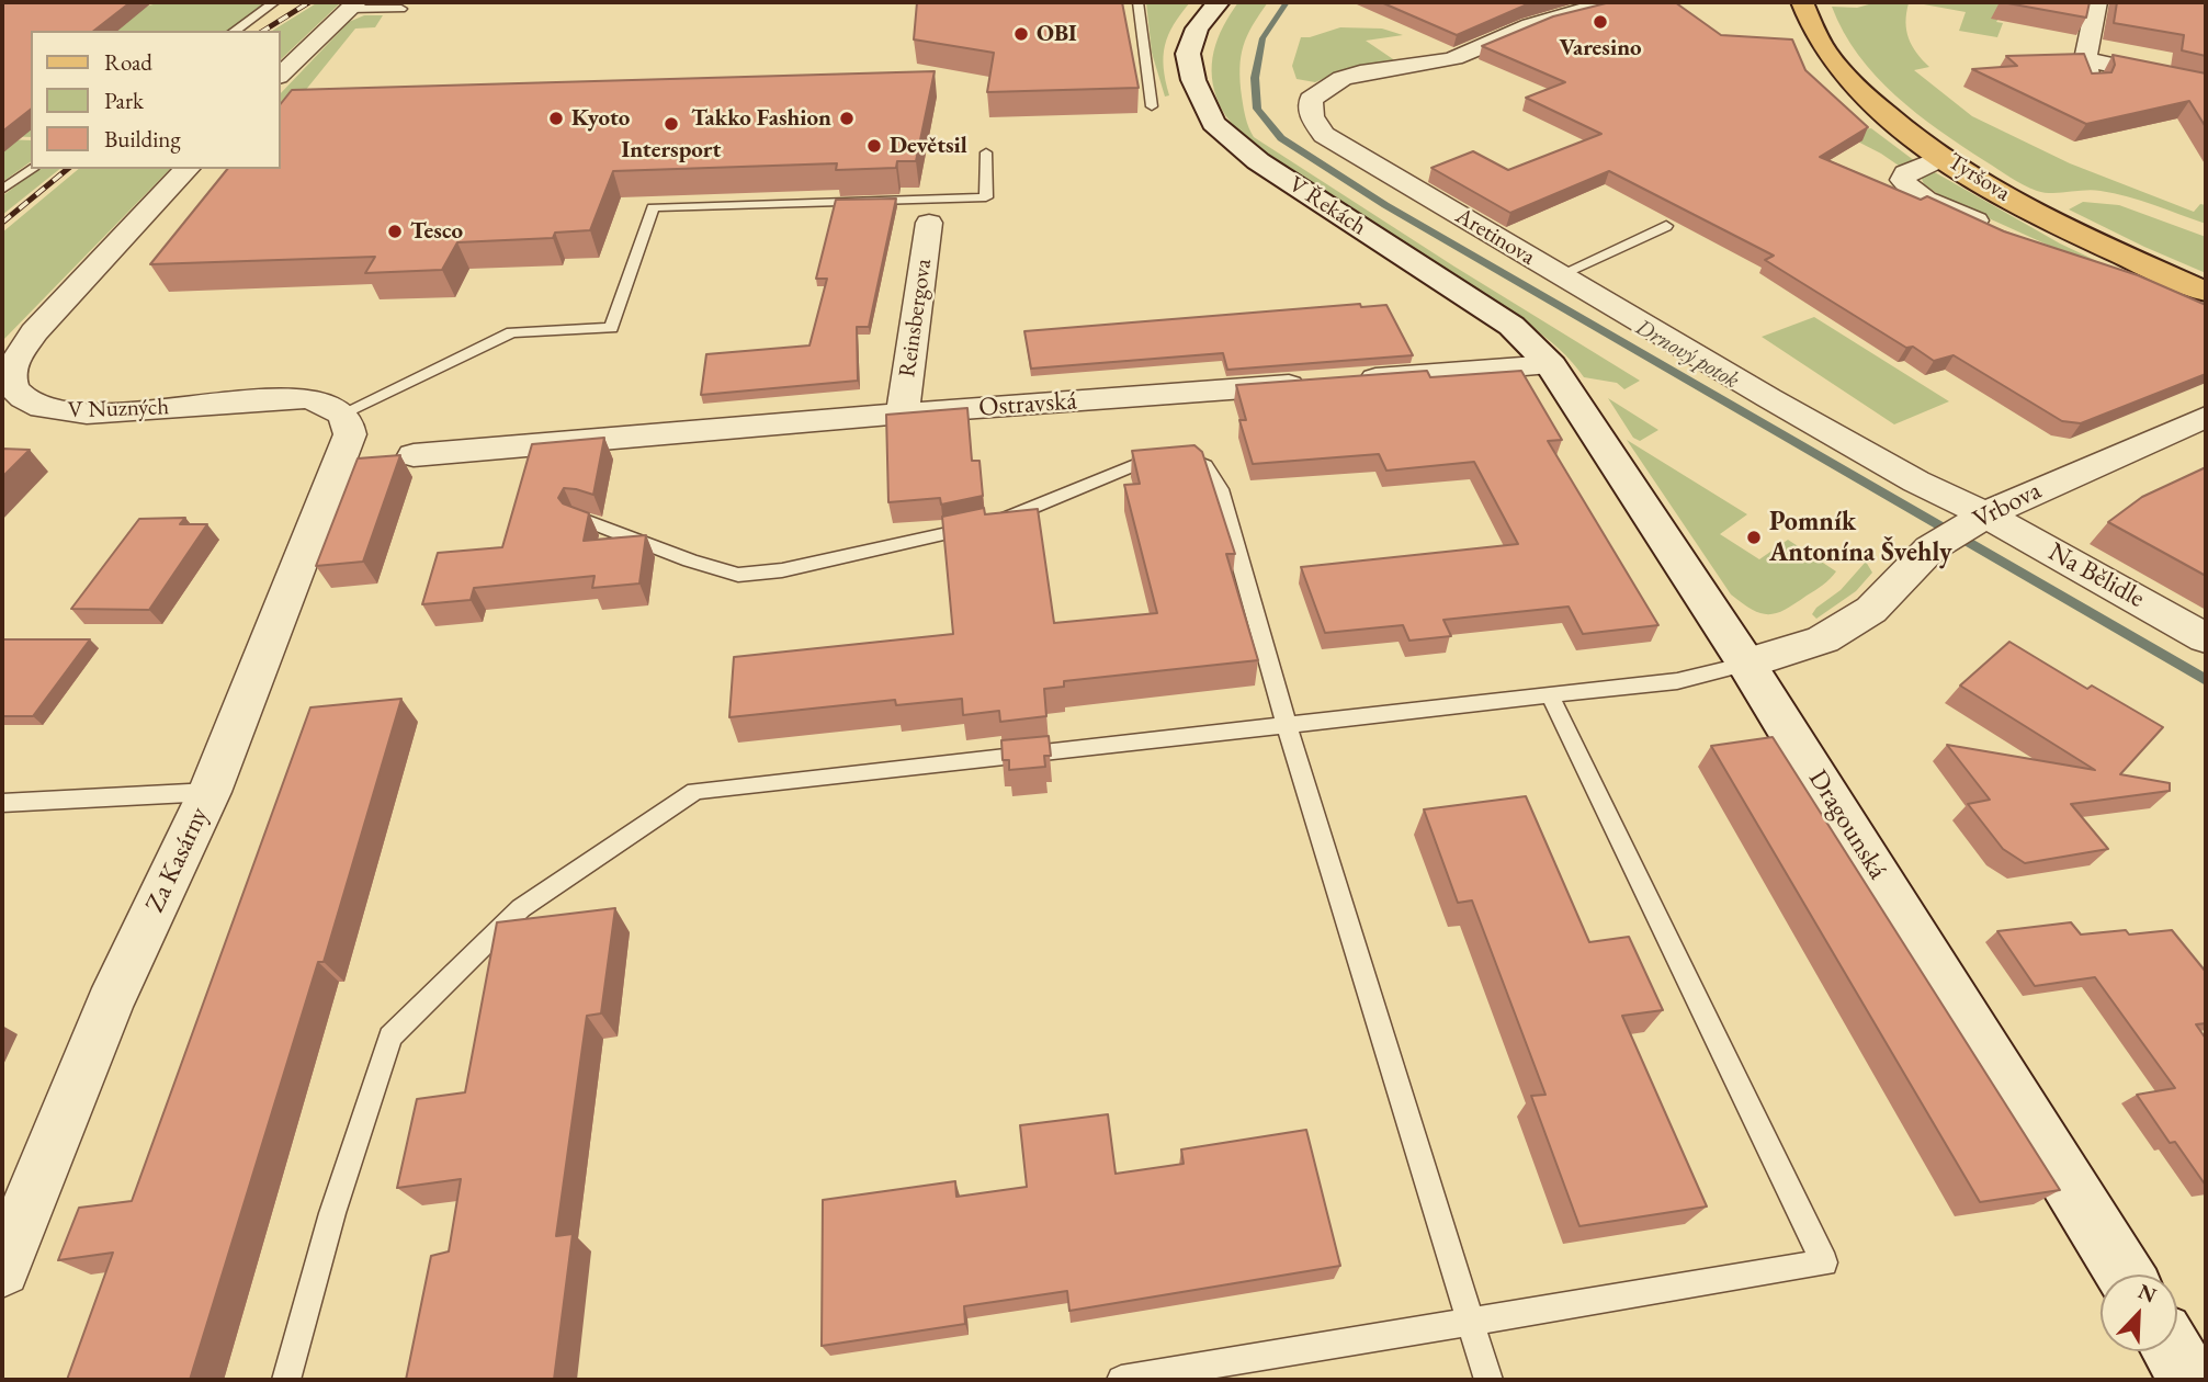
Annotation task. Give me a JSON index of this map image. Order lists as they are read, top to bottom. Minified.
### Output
{"streets":{"main road":["Tyršova"],"street":["V Řekách","Aretinova","Reinsbergova","Ostravská","V Nuzných","Vrbova","Na Bělidle","Dragounská","Za Kasárny"]},"crossings":[["V Řekách","Ostravská"],["V Řekách","Dragounská"],["Aretinova","Vrbova"],["Aretinova","Na Bělidle"],["Reinsbergova","Ostravská"],["Ostravská","Dragounská"],["V Nuzných","Za Kasárny"],["Vrbova","Na Bělidle"],["Vrbova","Dragounská"]],"water":["Drnový potok"],"places":["Varesino","OBI","Kyoto","Takko Fashion","Intersport","Devětsil","Tesco","Pomník Antonína Švehly"],"legend":["Road","Park","Building"],"north":"top right"}
